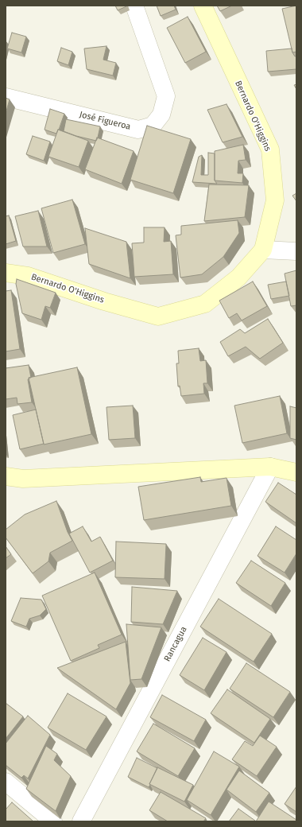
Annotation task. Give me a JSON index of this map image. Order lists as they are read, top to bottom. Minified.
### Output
{"streets":{"main road":["Bernardo O'Higgins"],"street":["José Figueroa","Rancagua"]}}
